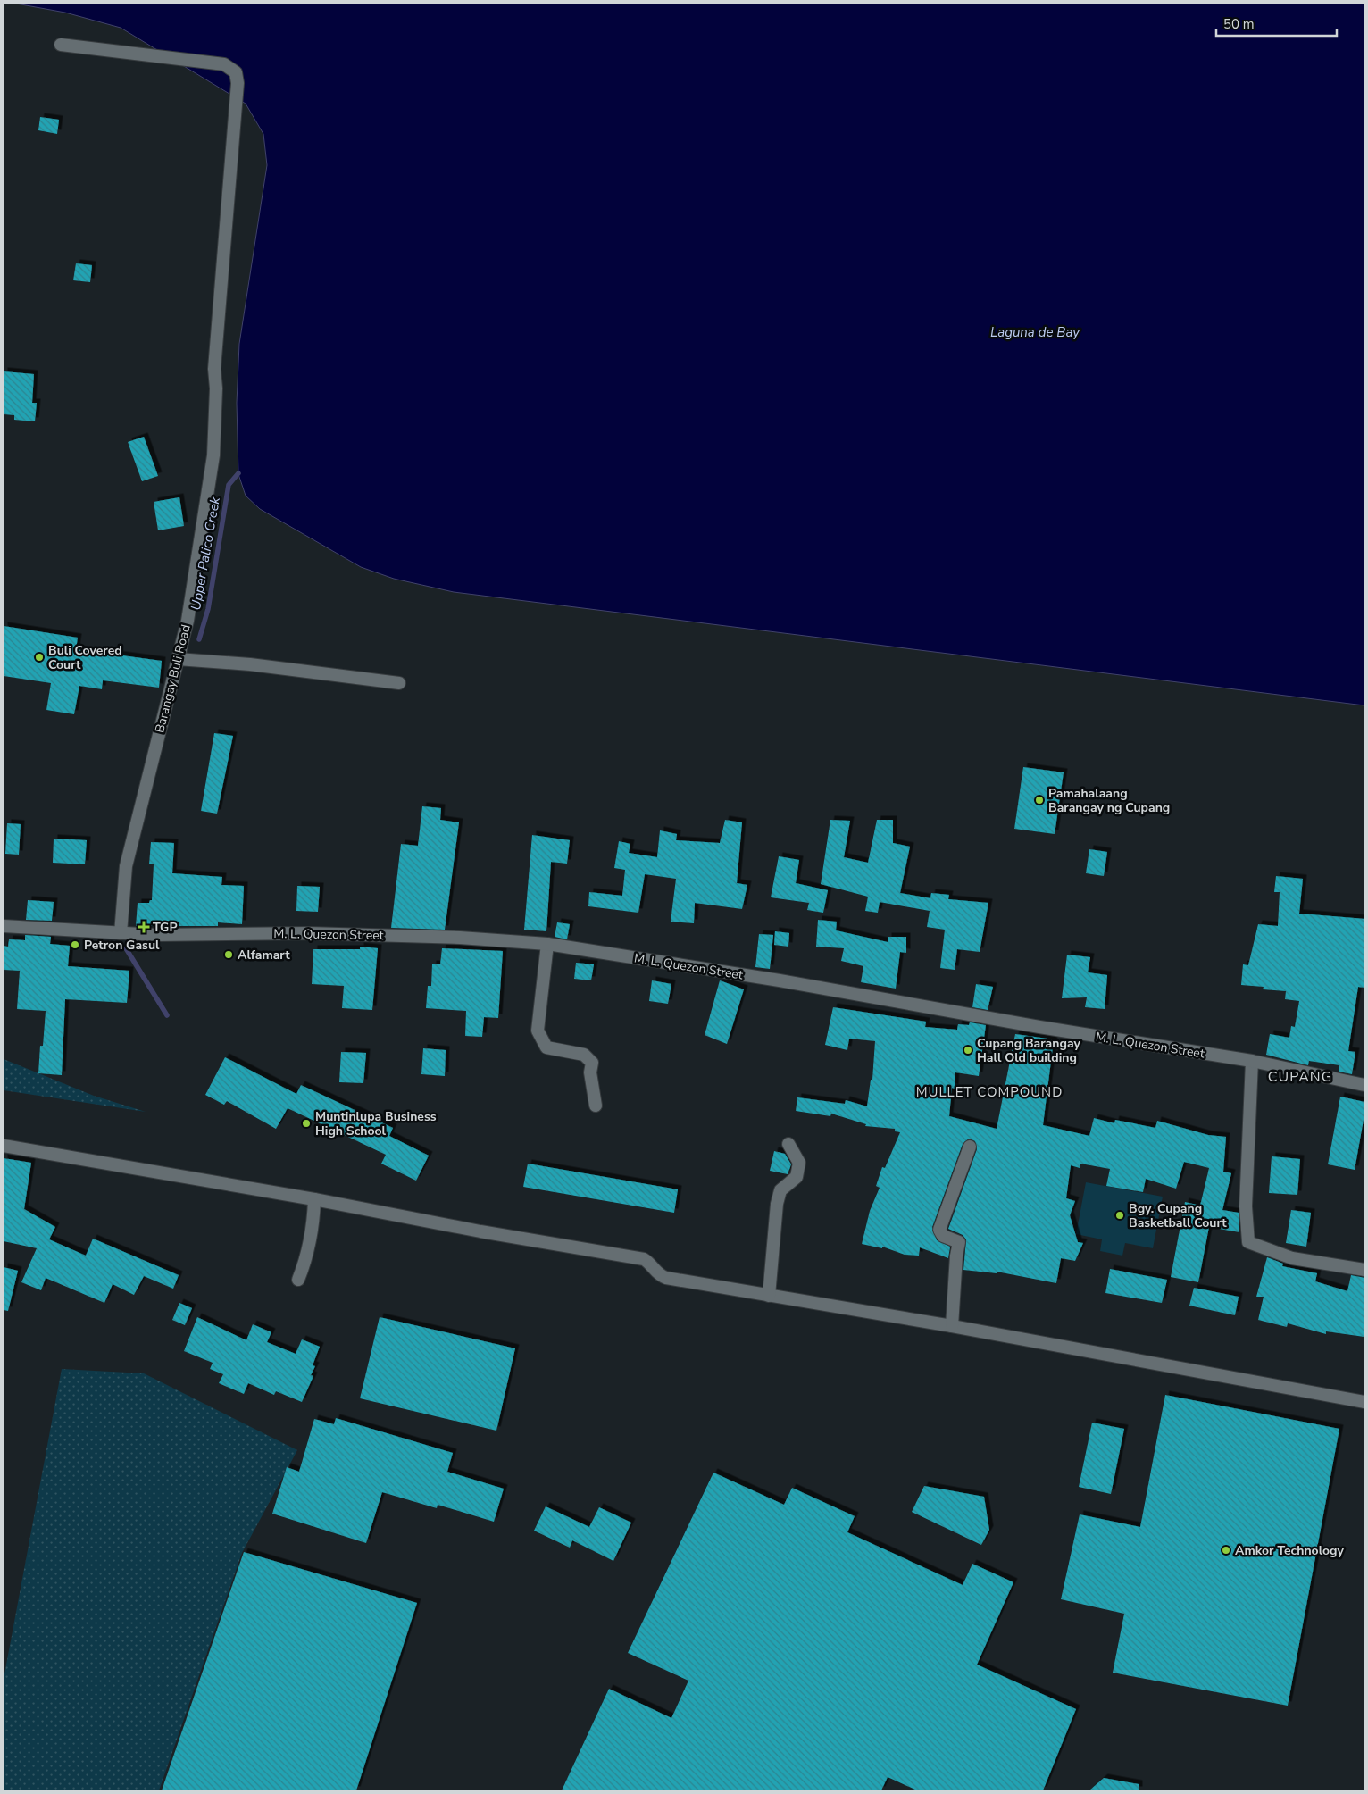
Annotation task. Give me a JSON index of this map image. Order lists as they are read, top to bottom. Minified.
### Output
{"streets":{"street":["Barangay Buli Road","M. L. Quezon Street"]},"crossings":[["Barangay Buli Road","M. L. Quezon Street"]],"districts":["CUPANG","MULLET COMPOUND"],"water":["Laguna de Bay","Upper Palico Creek"],"places":{"other":["Buli Covered Court","Pamahalaang Barangay ng Cupang","Petron Gasul","Alfamart","Cupang Barangay Hall Old building","Muntinlupa Business High School","Bgy. Cupang Basketball Court","Amkor Technology"],"health":["TGP"]},"scale_bar":"50 m"}
